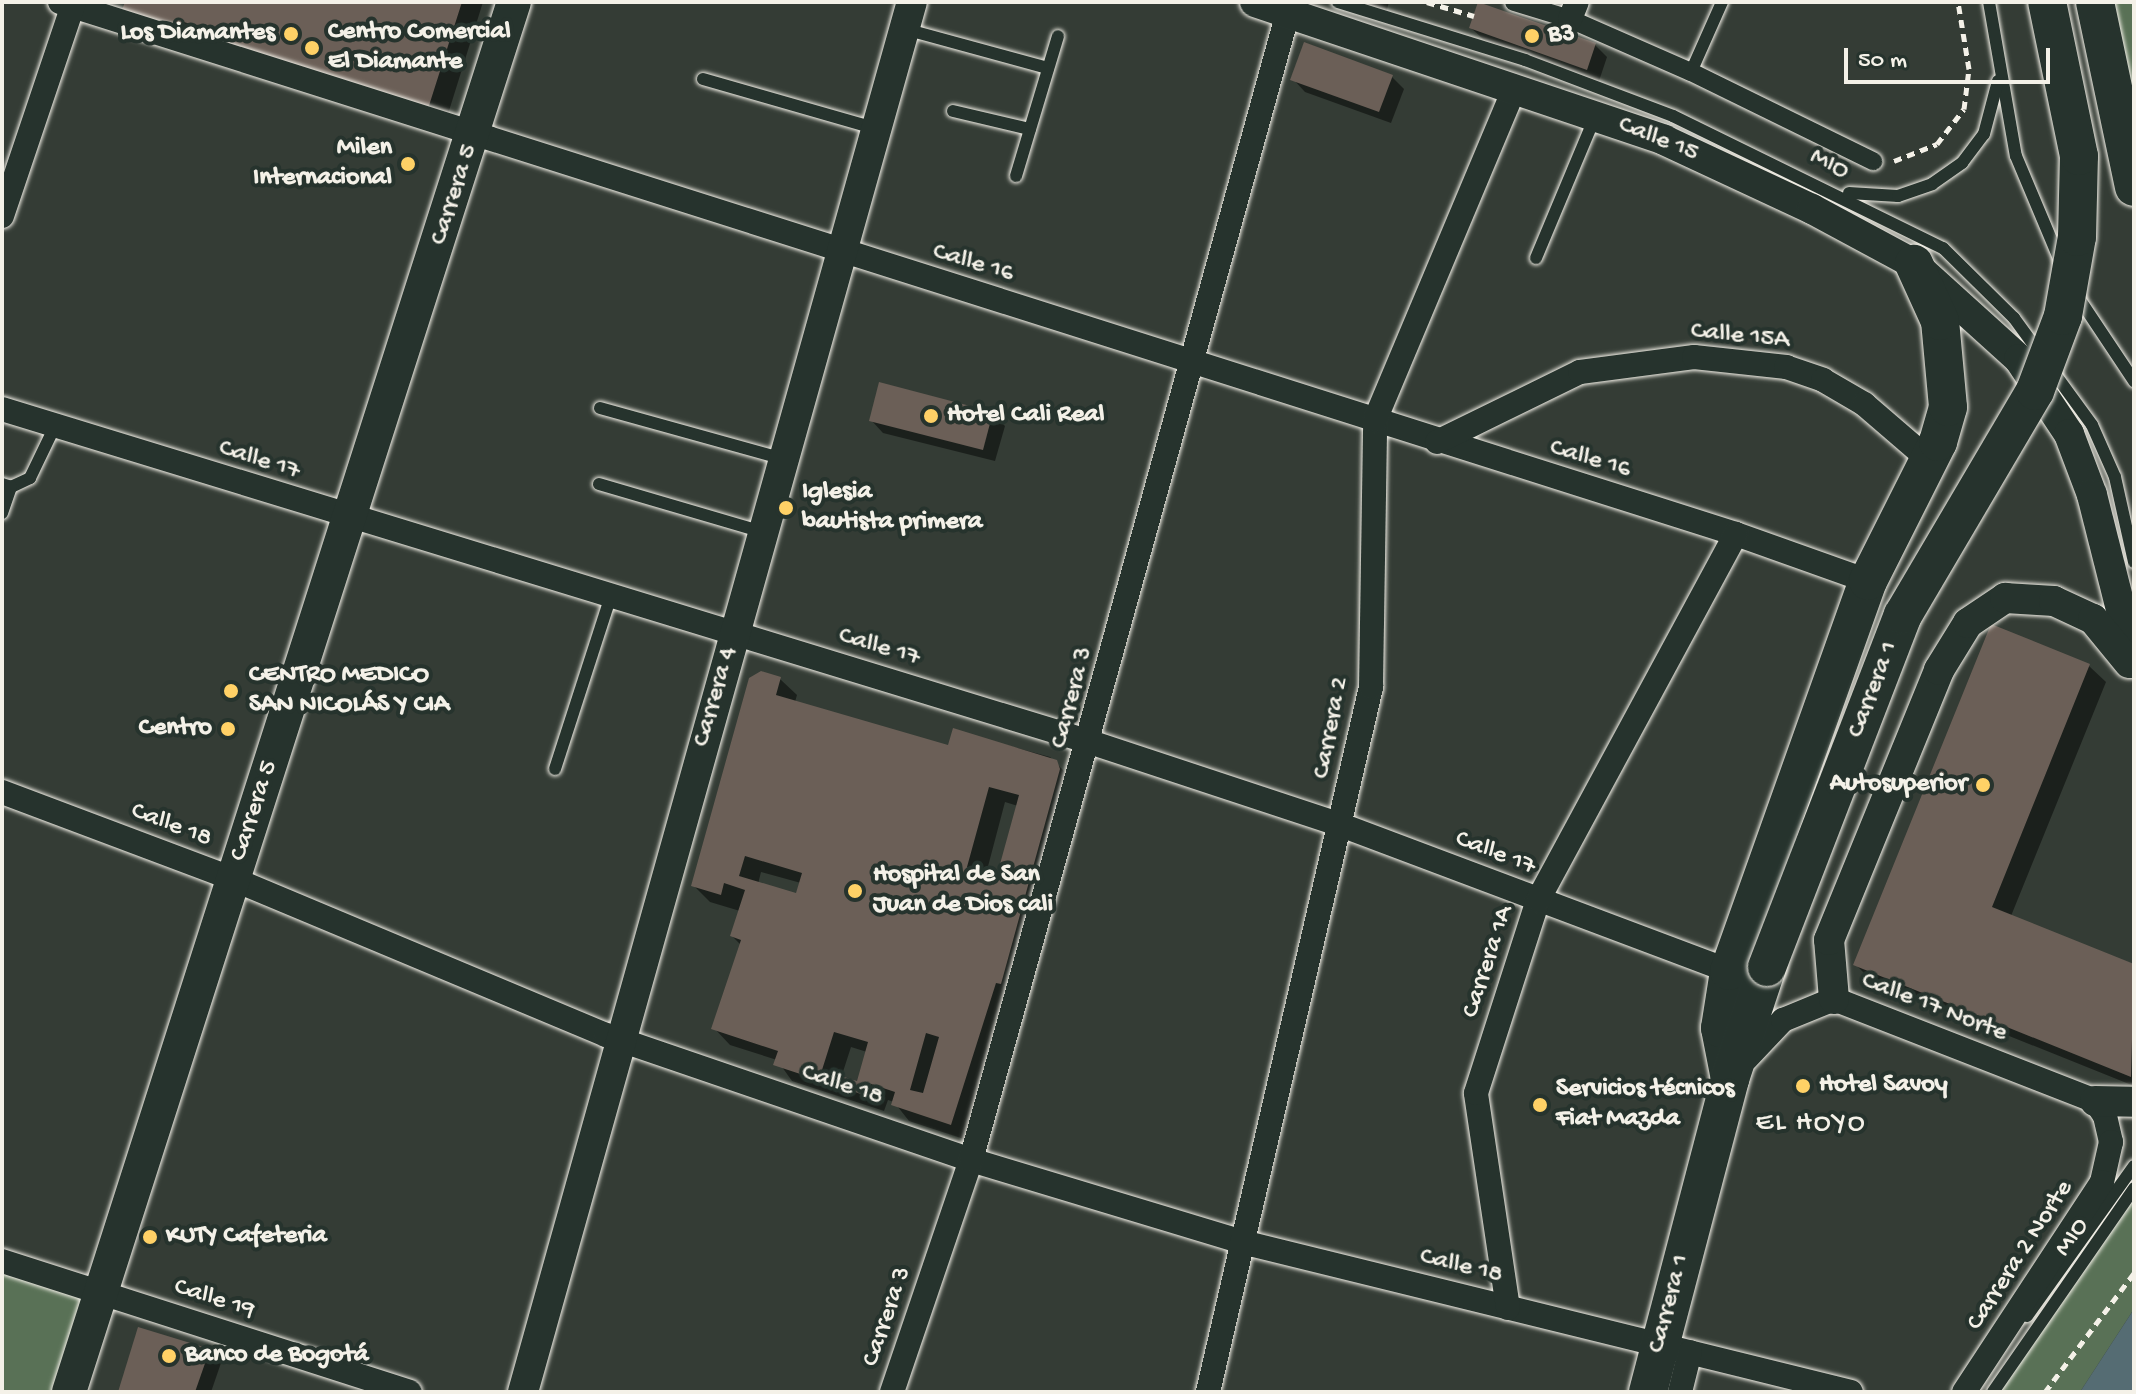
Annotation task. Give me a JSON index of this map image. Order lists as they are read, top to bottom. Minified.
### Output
{"streets":{"main road":["Carrera 5","Carrera 1"],"street":["Calle 15","Calle 16","Calle 15A","Calle 17","Carrera 4","Carrera 3","Carrera 2","Calle 18","Carrera 1A","Calle 17 Norte","Carrera 2 Norte","Calle 19"],"lane":["MIO"]},"crossings":[["Calle 15","Carrera 3"],["Calle 15","Carrera 2"],["Carrera 5","Calle 16"],["Carrera 5","Calle 17"],["Carrera 5","Calle 18"],["Carrera 5","Calle 19"],["Calle 16","Calle 15A"],["Calle 16","Carrera 4"],["Calle 16","Carrera 3"],["Calle 16","Carrera 2"],["Calle 16","Carrera 1A"],["Calle 17","Carrera 4"],["Calle 17","Carrera 3"],["Calle 17","Carrera 2"],["Calle 17","Carrera 1A"],["Carrera 1","Calle 18"],["Carrera 1","Calle 17 Norte"],["Carrera 4","Calle 18"],["Carrera 3","Calle 18"],["Carrera 2","Calle 18"],["Calle 18","Carrera 1A"],["Calle 17 Norte","Carrera 2 Norte"]],"districts":["EL HOYO"],"places":["Los Diamantes","B3","Centro Comercial El Diamante","Milen Internacional","Hotel Cali Real","Iglesia bautista primera","CENTRO MEDICO SAN NICOLÁS Y CIA","Centro","Autosuperior","Hospital de San Juan de Dios cali","Hotel Savoy","Servicios técnicos Fiat Mazda","KUTY Cafeteria","Banco de Bogotá"],"scale_bar":"50 m"}
